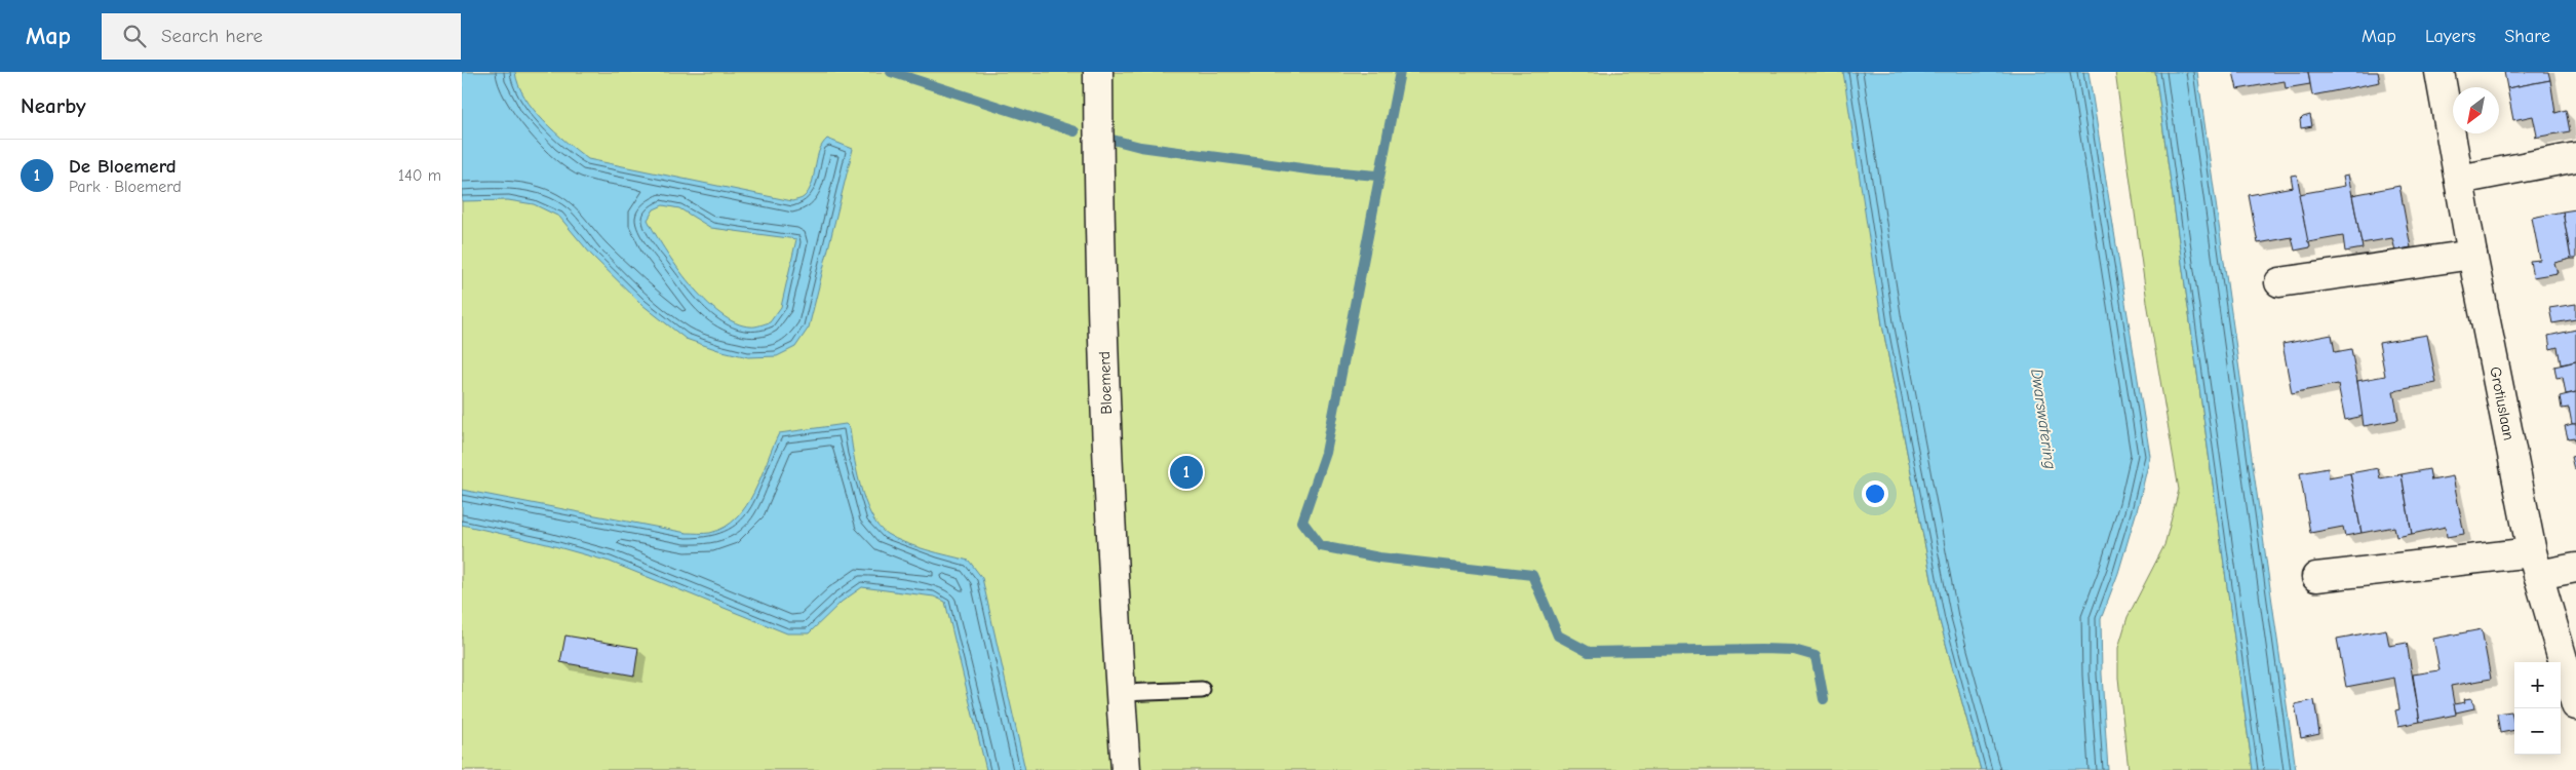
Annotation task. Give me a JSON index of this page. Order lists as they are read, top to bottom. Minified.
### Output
{"streets":{"street":["Bloemerd","Grotiuslaan"]},"water":["Dwarswatering"],"north":"bottom left","page":{"header":"Map","search":"Search here","nav":["Map","Layers","Share"],"heading":"Nearby","list":[{"mark":"1","name":"De Bloemerd","note":"Park · Bloemerd","value":"140 m"}],"pins":"1","map_buttons":["+","−"]}}
